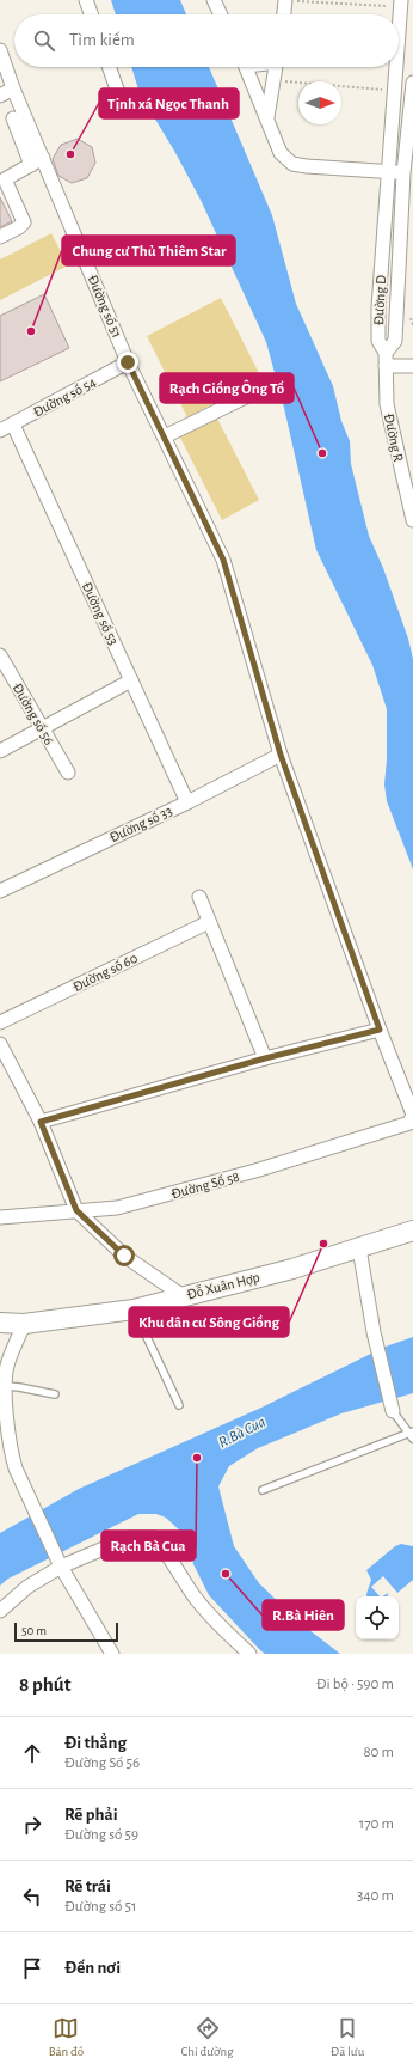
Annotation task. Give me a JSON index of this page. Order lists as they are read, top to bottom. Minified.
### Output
{"streets":{"main road":["Đỗ Xuân Hợp"],"street":["Đường D","Đường số 51","Đường số 54","Đường R","Đường số 53","Đường số 56","Đường số 33","Đường số 60","Đường Số 58"]},"crossings":[["Đường D","Đường R"],["Đường số 51","Đường số 54"],["Đường số 51","Đường số 33"],["Đường số 51","Đường Số 58"],["Đường số 54","Đường số 53"],["Đường số 53","Đường số 33"]],"water":["R.Bà Cua"],"places":["Tịnh xá Ngọc Thanh","Chung cư Thủ Thiêm Star","Rạch Giồng Ông Tố","Khu dân cư Sông Giồng","Rạch Bà Cua","R.Bà Hiên"],"scale_bar":"50 m","north":"right","page":{"search":"Tìm kiếm","scale":"50 m","heading":["8 phút","Đi bộ · 590 m"],"list":[["Đi thẳng","Đường Số 56","80 m"],["Rẽ phải","Đường số 59","170 m"],["Rẽ trái","Đường số 51","340 m"],"Đến nơi"],"nav":["Bản đồ","Chỉ đường","Đã lưu"]}}
